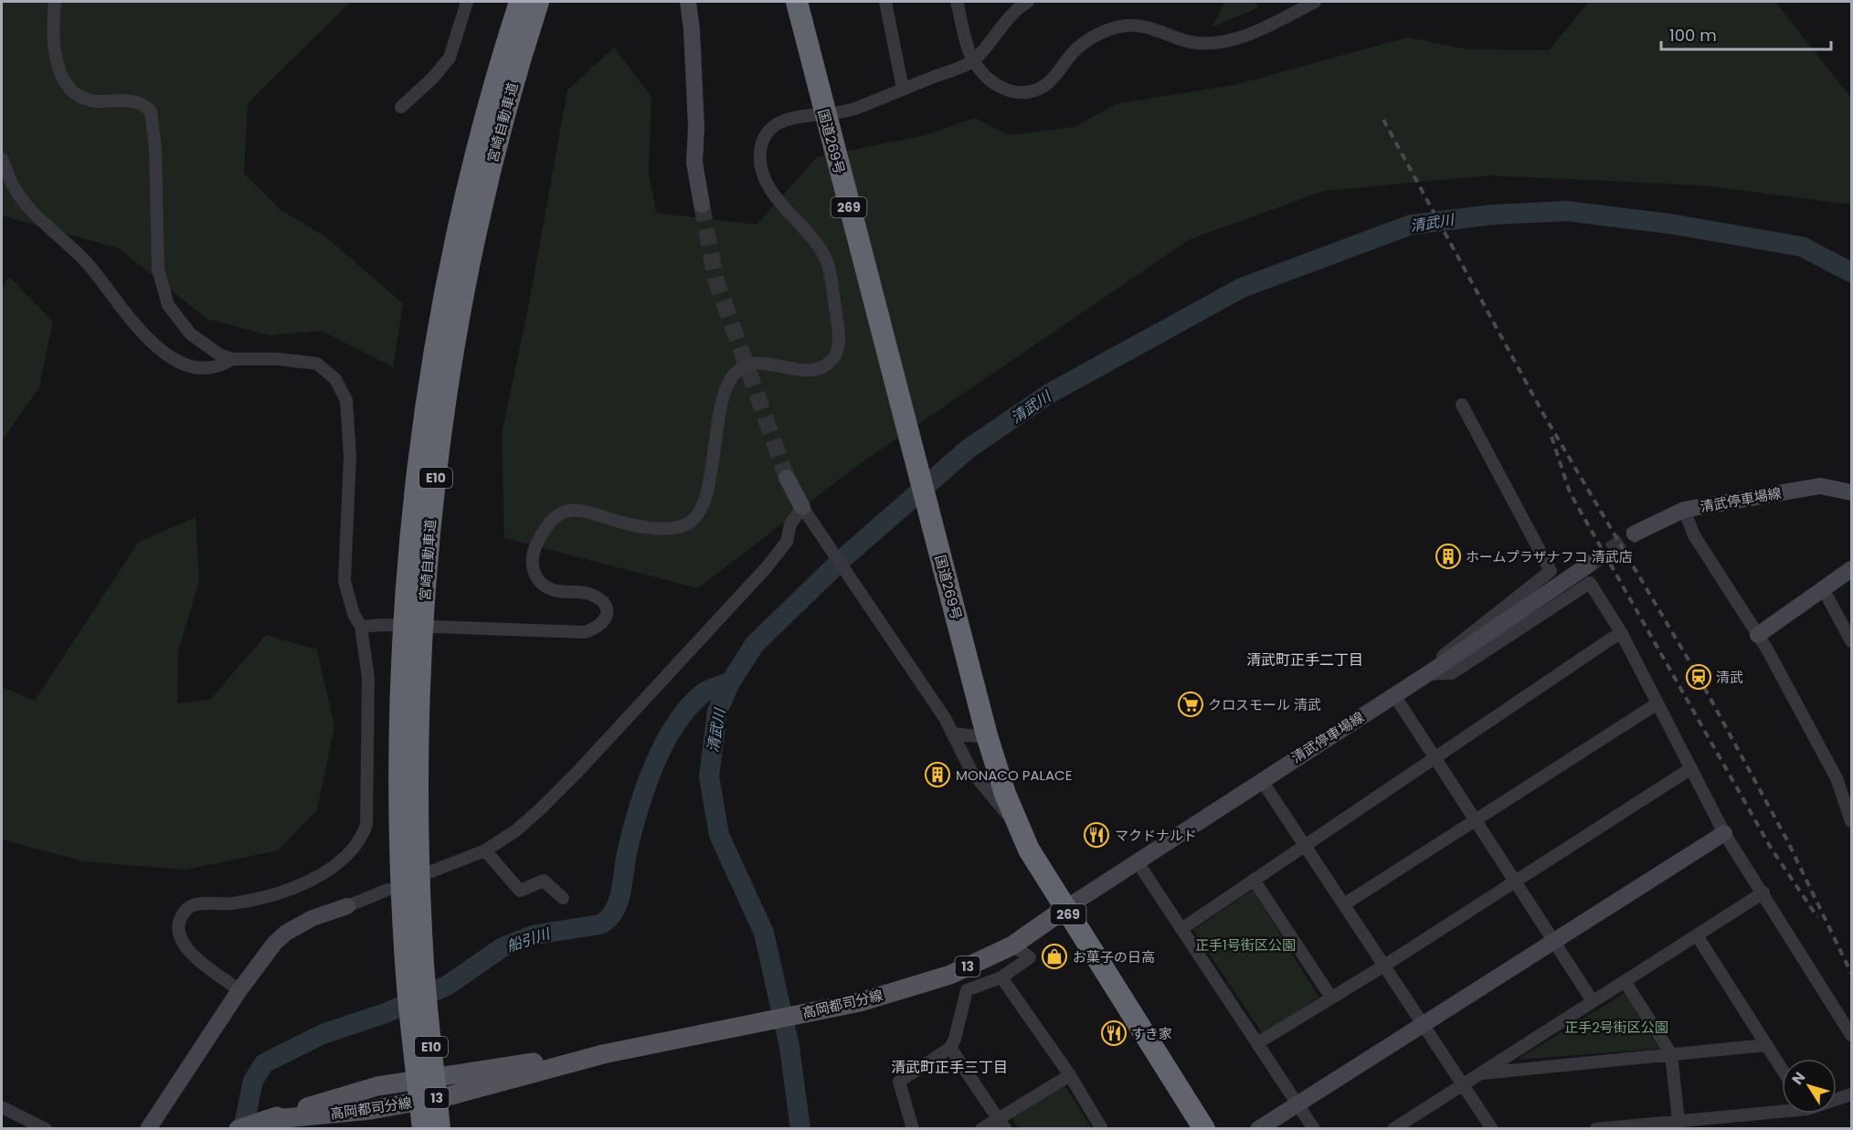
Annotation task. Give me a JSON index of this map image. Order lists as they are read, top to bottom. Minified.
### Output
{"streets":{"highway":["宮崎自動車道","国道269号","269","E10"],"main road":["13","高岡都司分線"],"street":["清武停車場線"]},"crossings":[["国道269号","清武停車場線"],["国道269号","高岡都司分線"],["清武停車場線","高岡都司分線"]],"districts":["清武町正手二丁目","清武町正手三丁目"],"water":["清武川","船引川"],"parks":["正手1号街区公園","正手2号街区公園"],"places":{"building":["ホームプラザナフコ 清武店","MONACO PALACE"],"station":["清武"],"supermarket":["クロスモール 清武"],"restaurant":["マクドナルド","すき家"],"shop":["お菓子の日高"]},"scale_bar":"100 m","north":"top left"}
